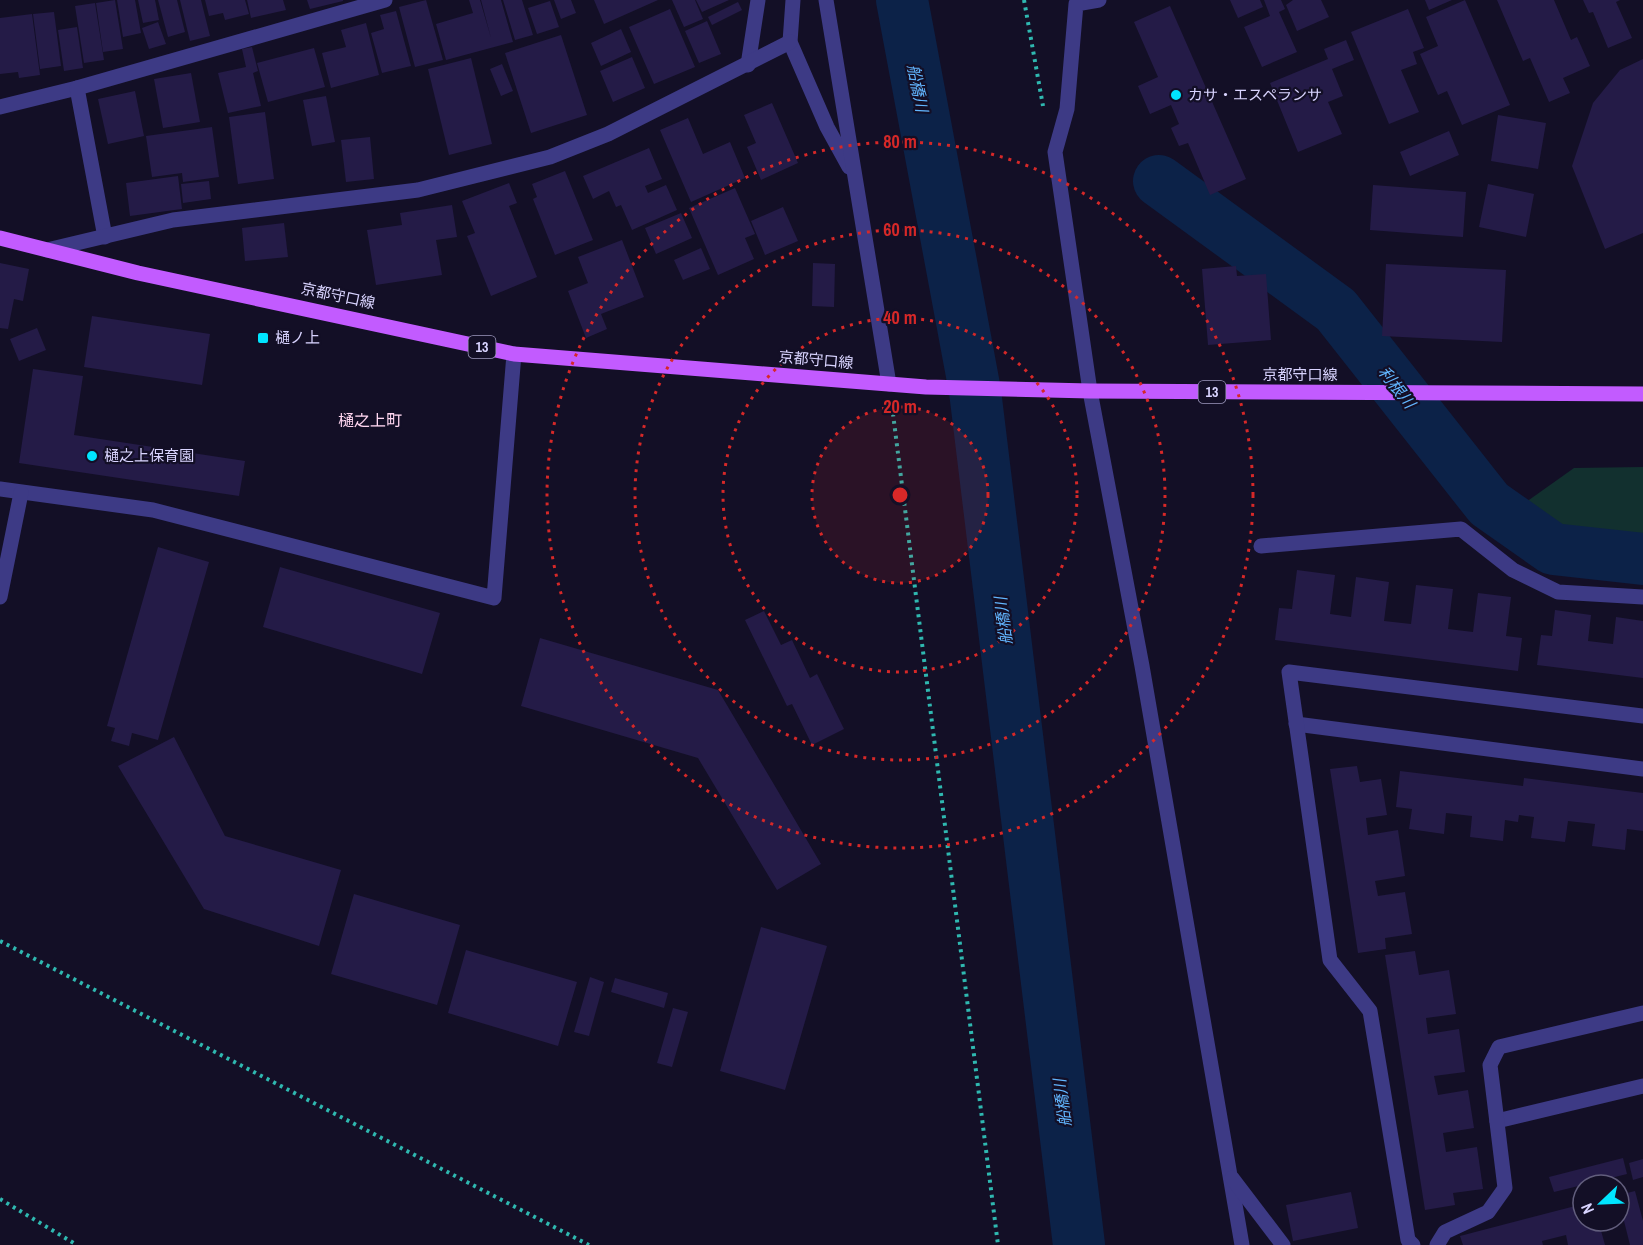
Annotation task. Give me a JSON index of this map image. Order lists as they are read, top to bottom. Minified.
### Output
{"streets":{"main road":["京都守口線","13"]},"districts":["樋之上町"],"water":["船橋川","利根川"],"places":{"other":["カサ・エスペランサ","樋之上保育園"],"transit":["樋ノ上"]},"north":"bottom left","rings":["80 m","60 m","40 m","20 m"]}
